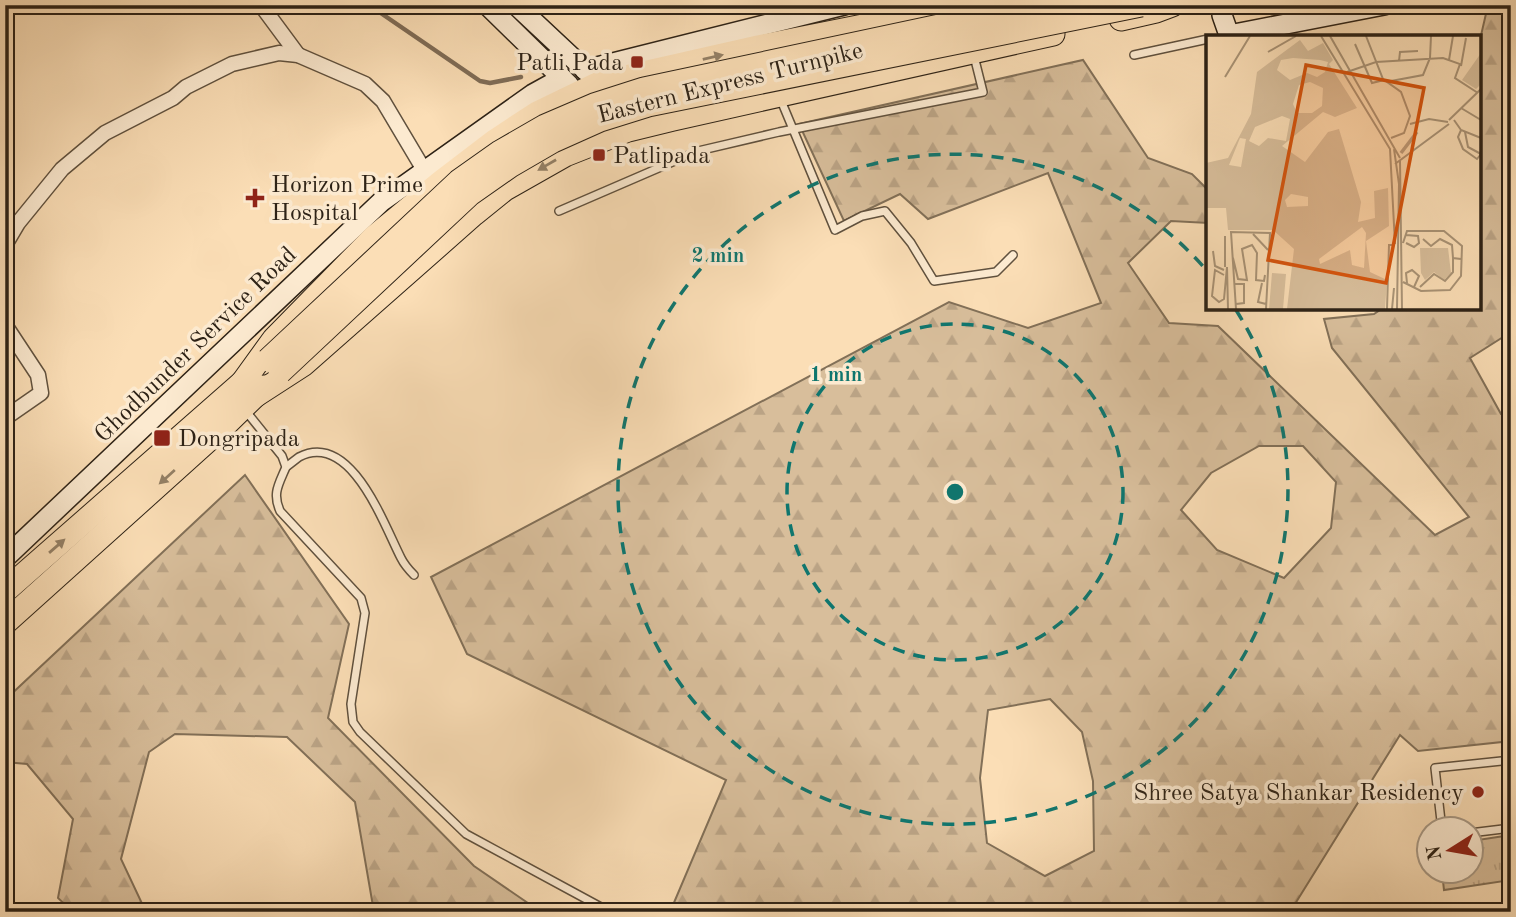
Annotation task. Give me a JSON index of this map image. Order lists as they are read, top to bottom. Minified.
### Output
{"streets":{"main road":["Eastern Express Turnpike"],"street":["Ghodbunder Service Road"]},"crossings":[["Eastern Express Turnpike","Ghodbunder Service Road"]],"places":{"transit":["Patli Pada","Patlipada","Dongripada"],"health":["Horizon Prime Hospital"],"other":["Shree Satya Shankar Residency"]},"north":"left","rings":["2 min","1 min"]}
